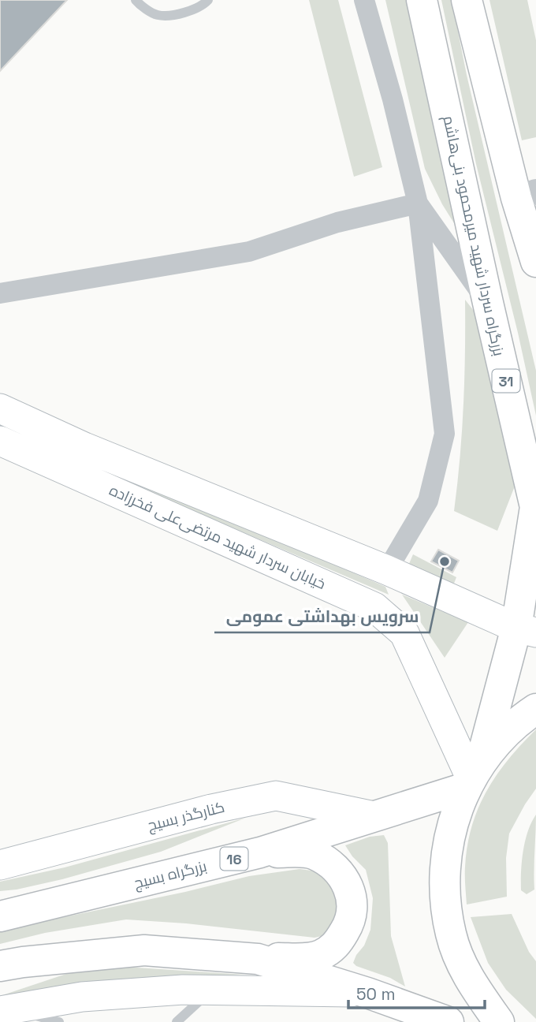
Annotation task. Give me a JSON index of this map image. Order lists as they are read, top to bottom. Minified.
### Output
{"streets":{"highway":["بزرگراه سردار شهید میرمحمود بنی‌هاشم","31","16","بزرگراه بسیج"],"main road":["خیابان سردار شهید مرتضی‌علی فخرزاده","کنارگذر بسیج"]},"crossings":[["بزرگراه سردار شهید میرمحمود بنی‌هاشم","خیابان سردار شهید مرتضی‌علی فخرزاده"],["بزرگراه سردار شهید میرمحمود بنی‌هاشم","بزرگراه بسیج"],["خیابان سردار شهید مرتضی‌علی فخرزاده","بزرگراه بسیج"],["کنارگذر بسیج","بزرگراه بسیج"]],"places":["سرویس بهداشتی عمومی"],"scale_bar":"50 m"}
